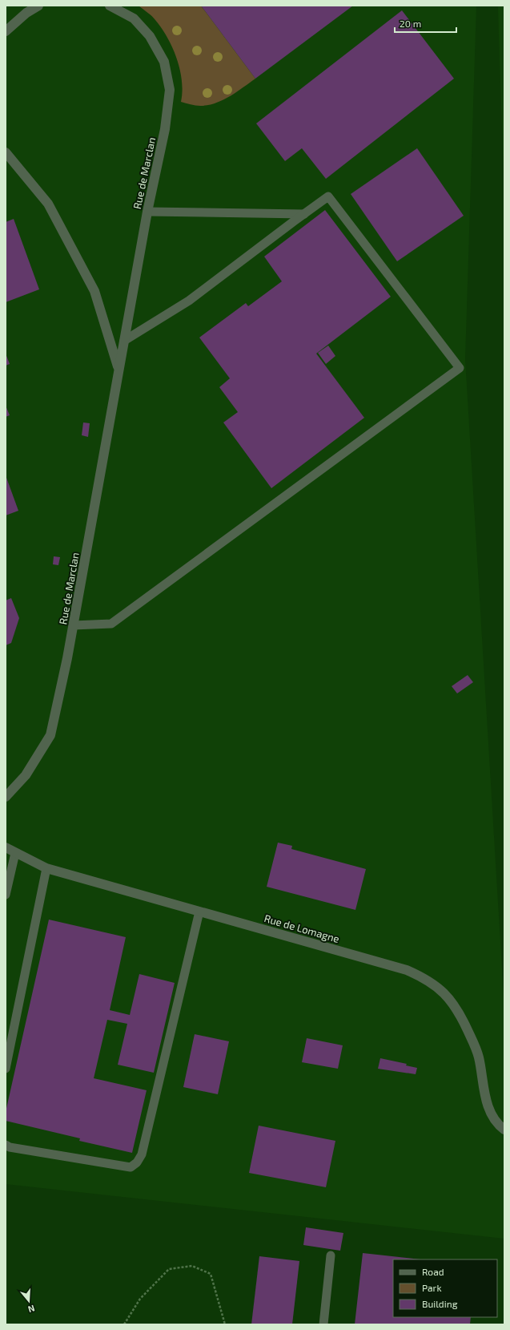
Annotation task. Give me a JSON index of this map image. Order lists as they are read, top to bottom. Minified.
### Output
{"streets":{"street":["Rue de Marclan","Rue de Lomagne"]},"legend":["Road","Park","Building"],"scale_bar":"20 m","north":"bottom"}
